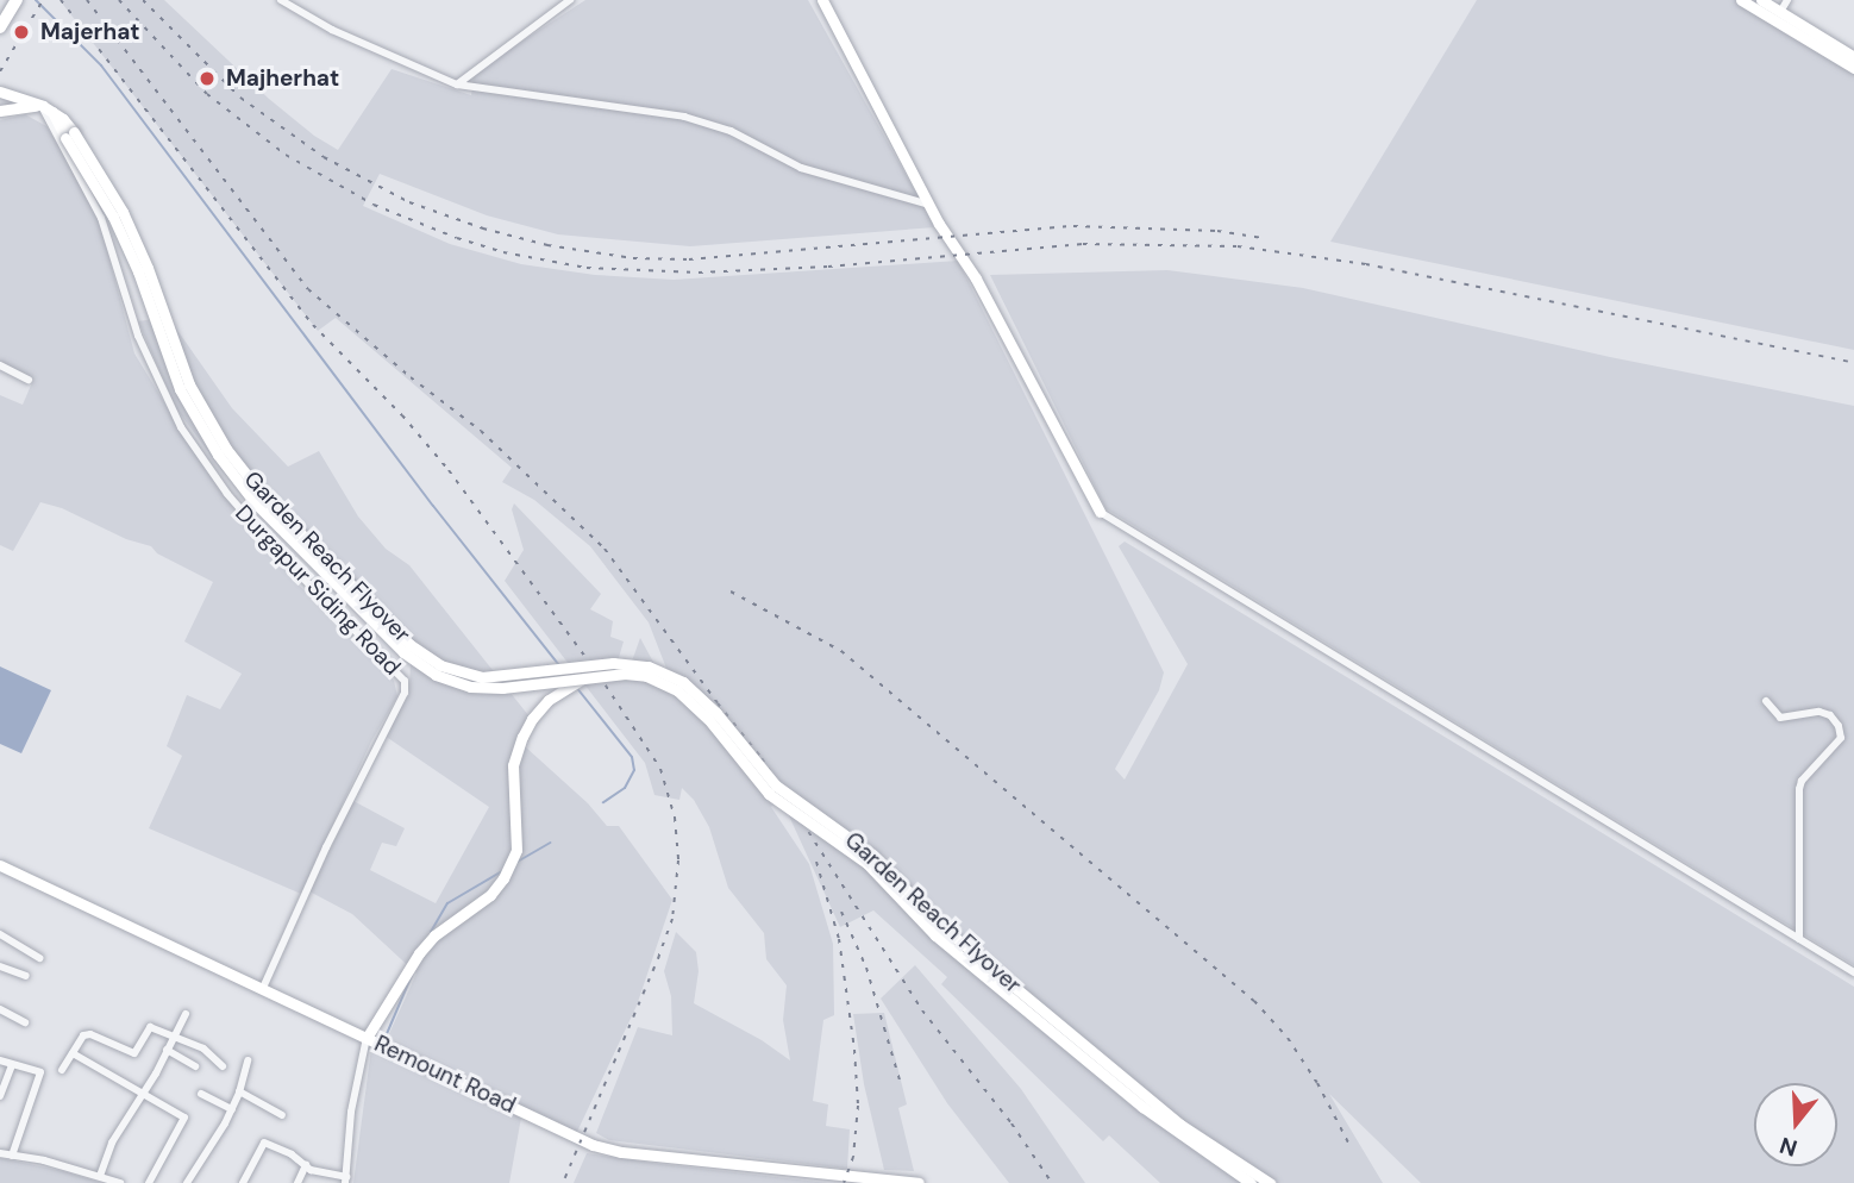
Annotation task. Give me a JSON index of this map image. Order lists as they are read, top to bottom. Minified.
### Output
{"streets":{"main road":["Garden Reach Flyover","Remount Road"],"street":["Durgapur Siding Road"]},"crossings":[["Garden Reach Flyover","Durgapur Siding Road"],["Durgapur Siding Road","Remount Road"]],"places":["Majerhat","Majherhat"],"north":"bottom"}
